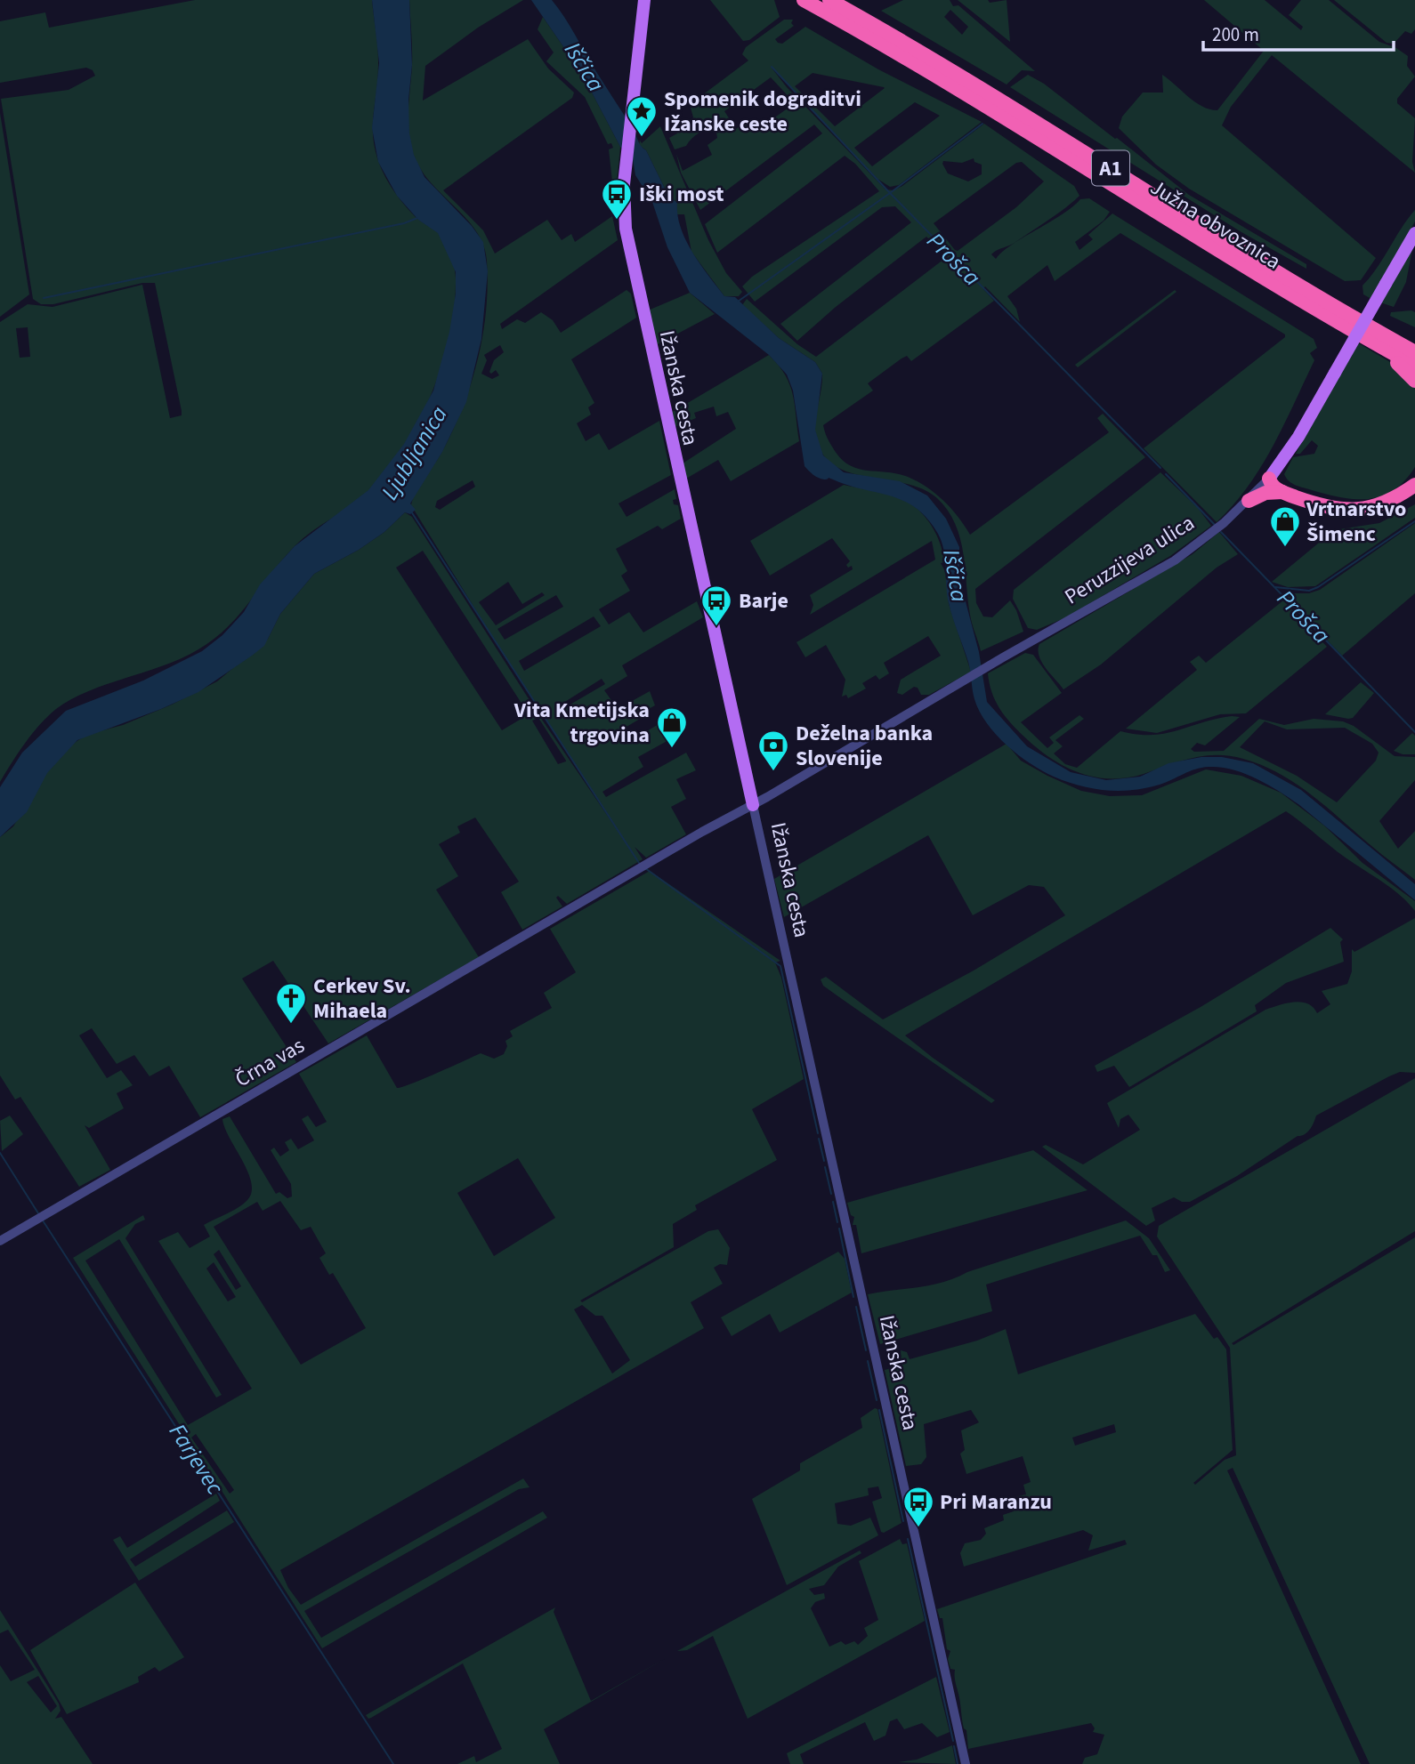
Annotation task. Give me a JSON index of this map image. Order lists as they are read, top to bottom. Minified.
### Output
{"streets":{"highway":["A1","Južna obvoznica"],"main road":["Ižanska cesta","Peruzzijeva ulica"],"street":["Črna vas"]},"crossings":[["Ižanska cesta","Peruzzijeva ulica"],["Ižanska cesta","Črna vas"],["Peruzzijeva ulica","Črna vas"]],"water":["Iščica","Prošca","Ljubljanica","Farjevec"],"places":{"place":["Spomenik dograditvi Ižanske ceste"],"bus stop":["Iški most","Barje","Pri Maranzu"],"shop":["Vrtnarstvo Šimenc","Vita Kmetijska trgovina"],"bank":["Deželna banka Slovenije"],"church":["Cerkev Sv. Mihaela"]},"scale_bar":"200 m"}
